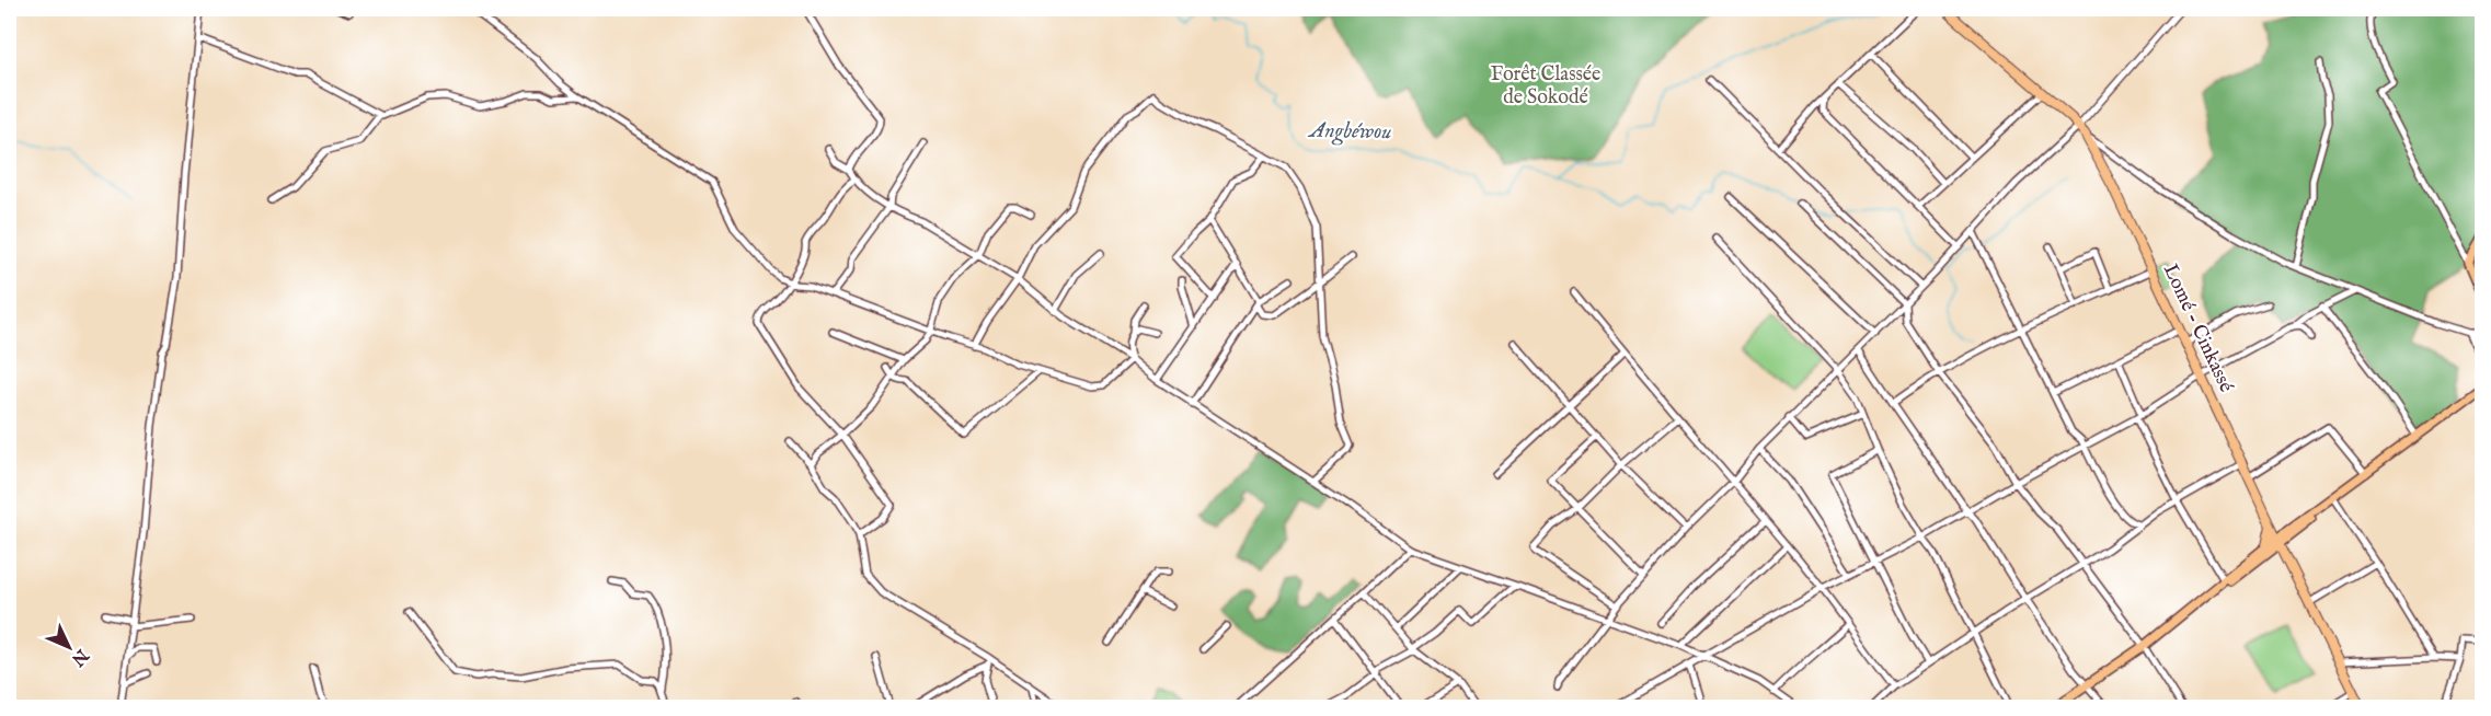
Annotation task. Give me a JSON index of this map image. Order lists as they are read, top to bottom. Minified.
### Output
{"streets":{"highway":["Lomé - Cinkassé"]},"water":["Angbéwou"],"parks":["Forêt Classée de Sokodé"],"north":"bottom right"}
